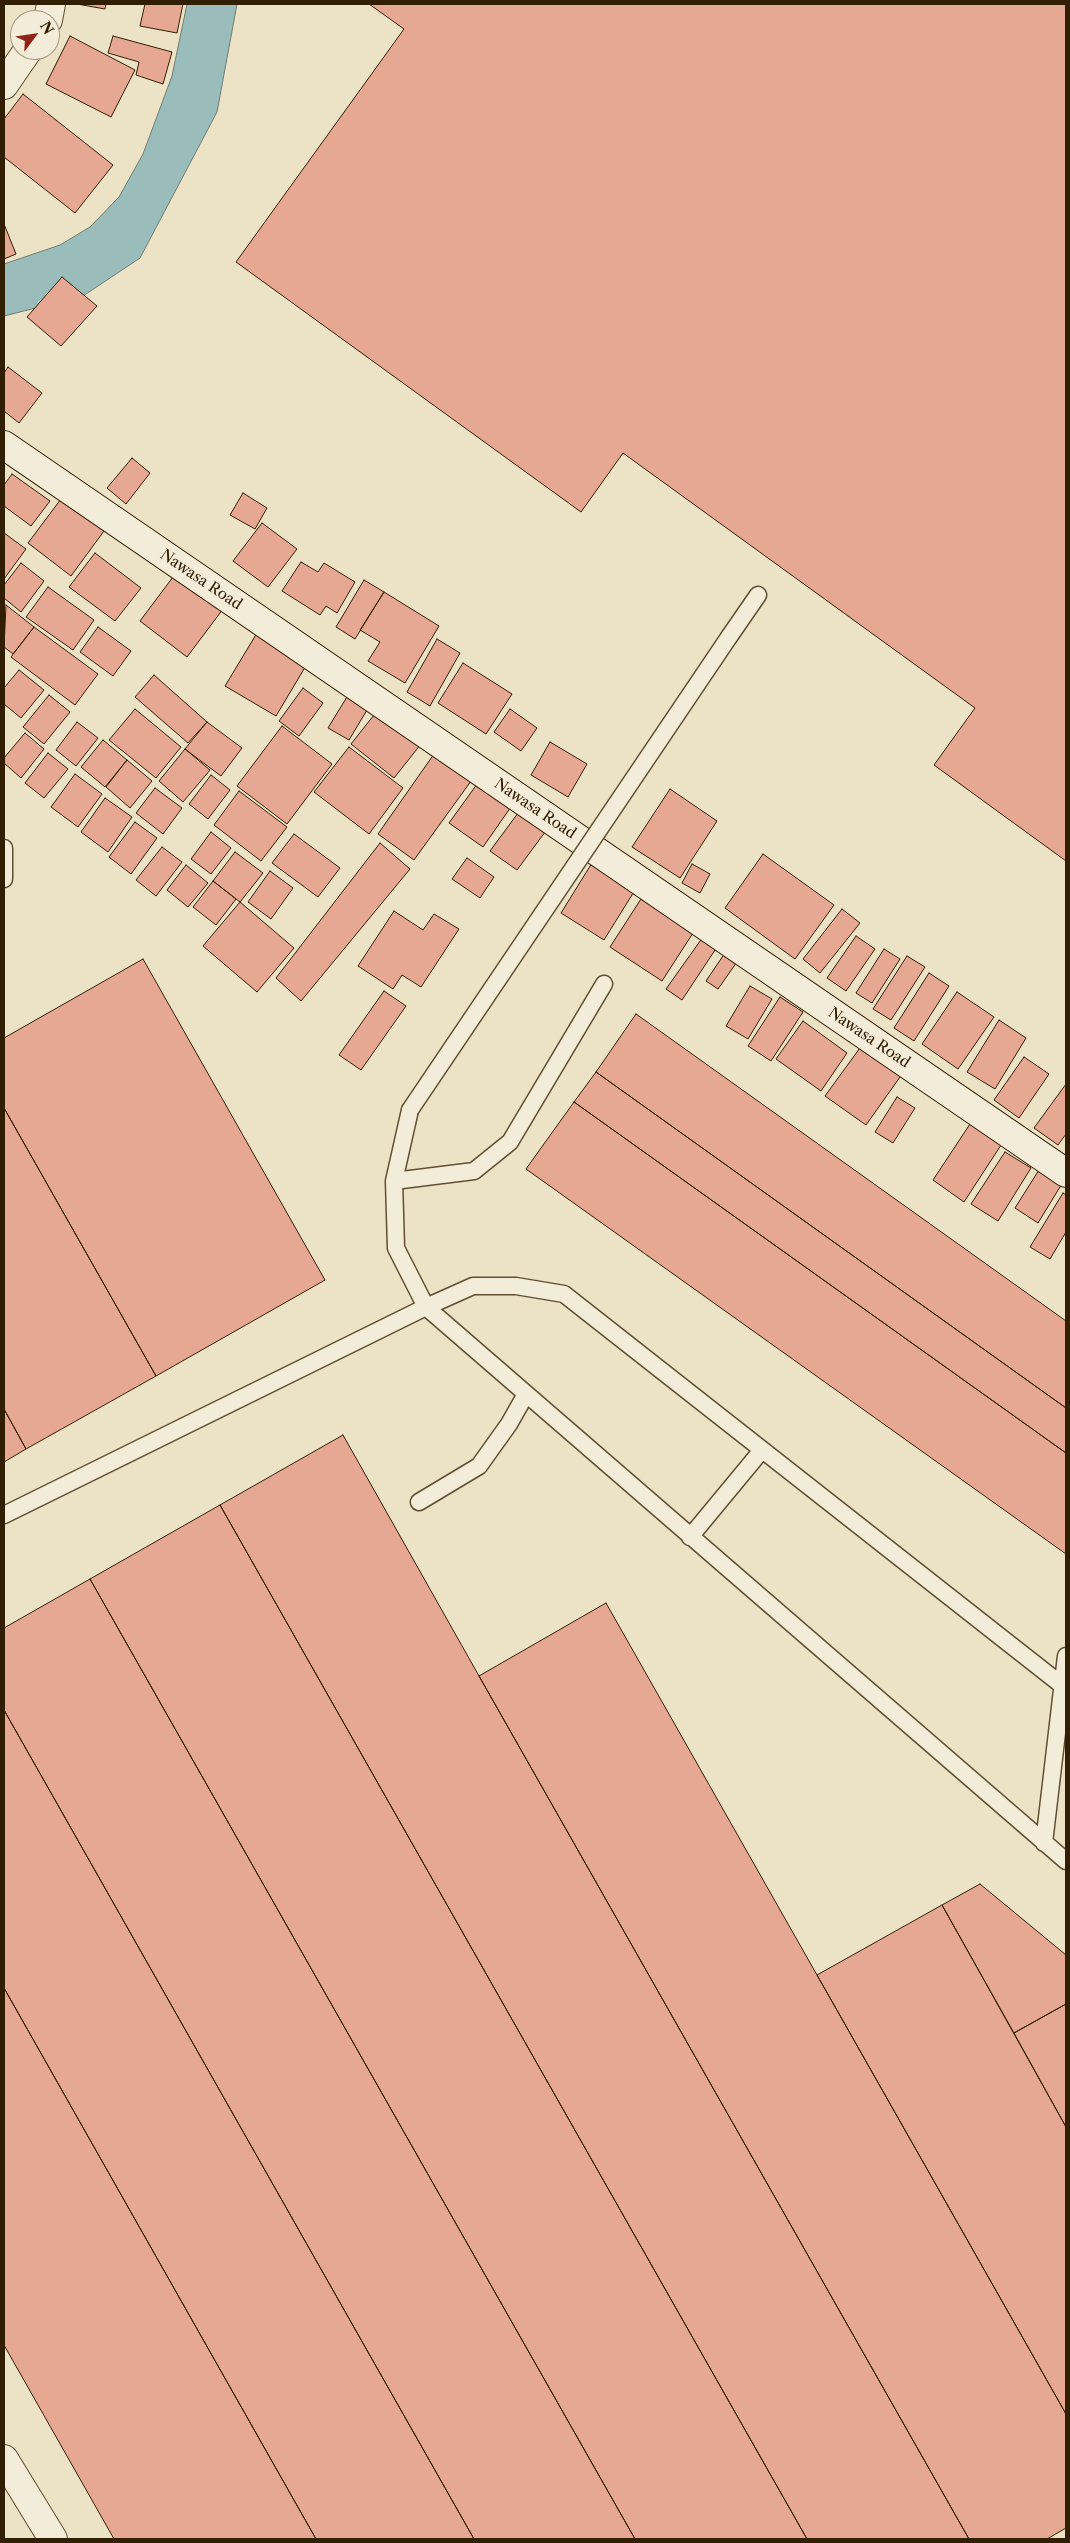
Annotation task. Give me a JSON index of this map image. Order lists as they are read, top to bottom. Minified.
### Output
{"streets":{"street":["Nawasa Road"]},"north":"top right"}
